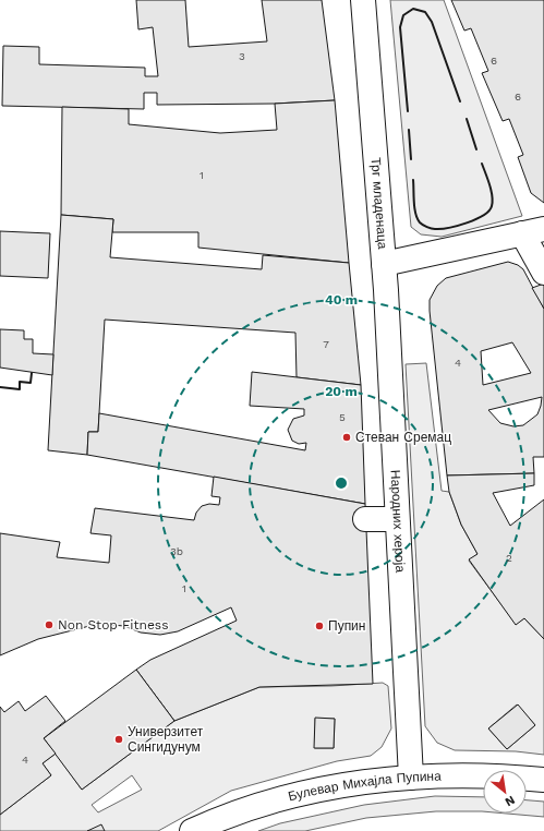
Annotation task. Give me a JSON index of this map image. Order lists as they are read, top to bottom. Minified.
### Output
{"streets":{"street":["Трг младенаца","Народних хероја","Булевар Михајла Пупина"]},"crossings":[["Трг младенаца","Народних хероја"],["Народних хероја","Булевар Михајла Пупина"]],"places":["Стеван Сремац","Non Stop Fitness","Пупин","Универзитет Сингидунум"],"house_numbers":["3","6","6","1","7","4","5","3b","2","1","4"],"north":"bottom right","rings":["40 m","20 m"]}
